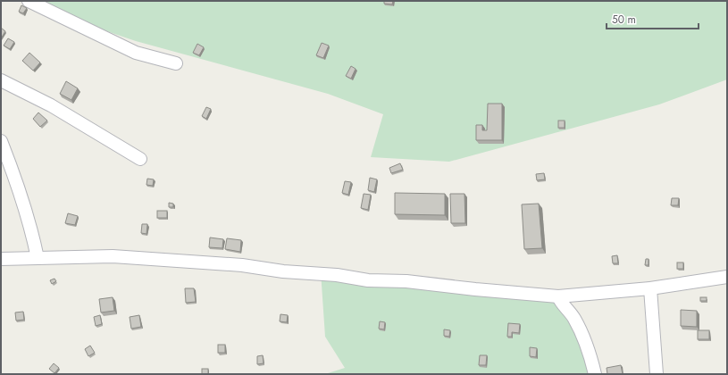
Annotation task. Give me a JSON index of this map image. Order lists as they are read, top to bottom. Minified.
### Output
{"scale_bar":"50 m"}
